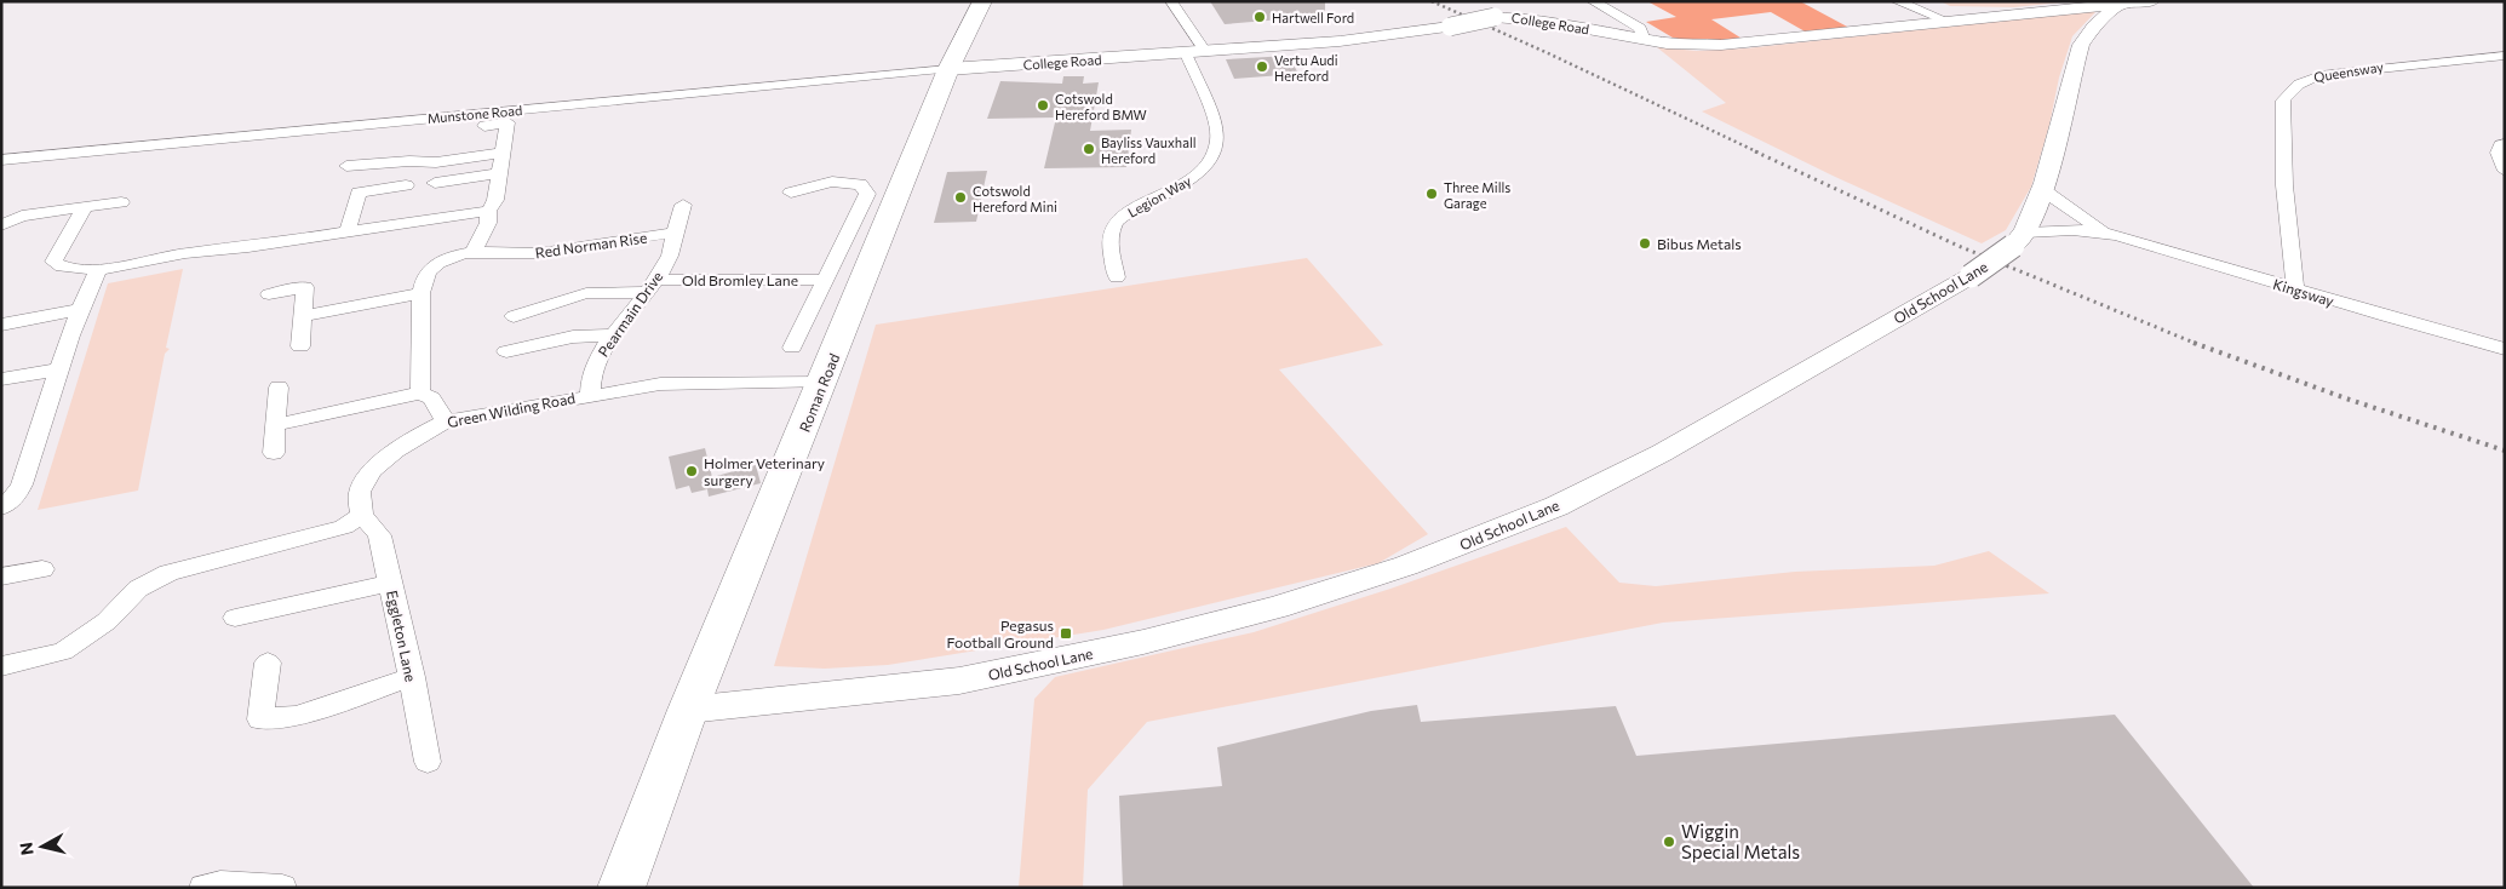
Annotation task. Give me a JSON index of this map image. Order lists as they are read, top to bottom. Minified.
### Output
{"streets":{"main road":["Roman Road"],"street":["College Road","Queensway","Munstone Road","Legion Way","Red Norman Rise","Old Bromley Lane","Old School Lane","Kingsway","Pearmain Drive","Green Wilding Road","Eggleton Lane"]},"crossings":[["College Road","Munstone Road"],["College Road","Legion Way"],["College Road","Roman Road"],["Queensway","Kingsway"],["Munstone Road","Roman Road"],["Red Norman Rise","Pearmain Drive"],["Old Bromley Lane","Pearmain Drive"],["Old School Lane","Kingsway"],["Old School Lane","Roman Road"],["Pearmain Drive","Green Wilding Road"],["Roman Road","Green Wilding Road"],["Green Wilding Road","Eggleton Lane"]],"places":{"other":["Hartwell Ford","Vertu Audi Hereford","Cotswold Hereford BMW","Bayliss Vauxhall Hereford","Three Mills Garage","Cotswold Hereford Mini","Bibus Metals","Holmer Veterinary surgery","Wiggin Special Metals"],"transit":["Pegasus Football Ground"]},"north":"left"}
